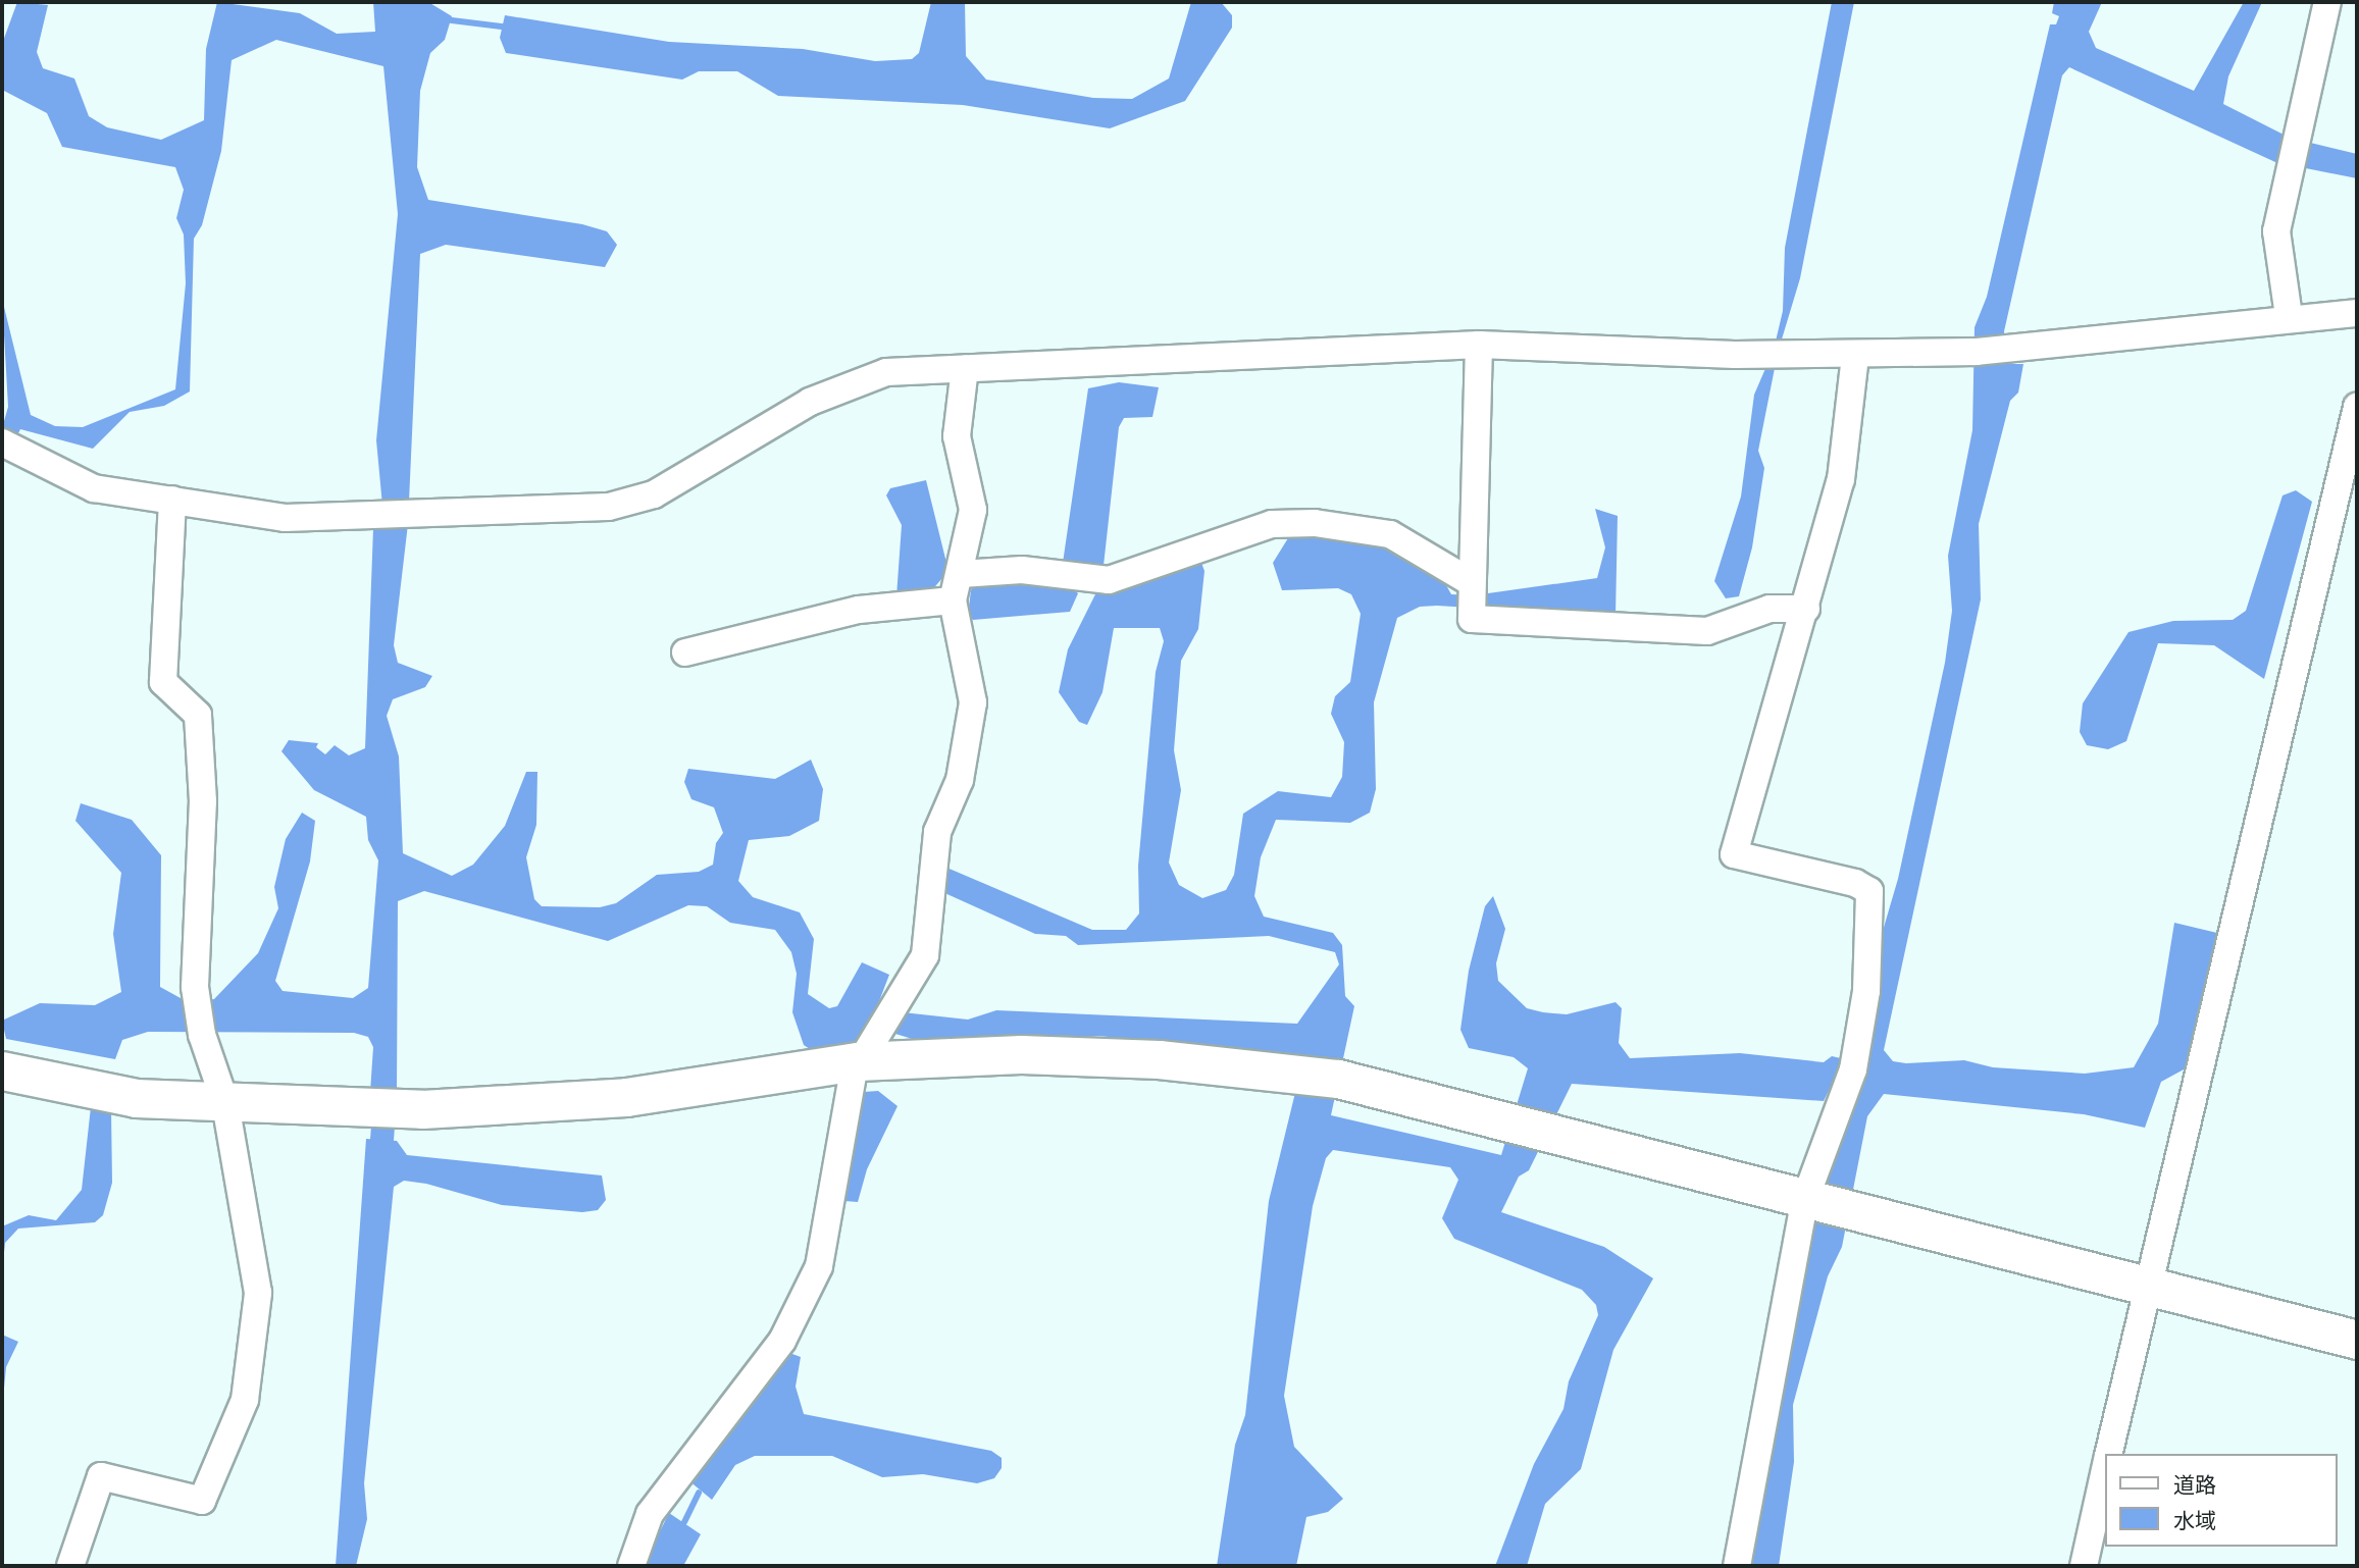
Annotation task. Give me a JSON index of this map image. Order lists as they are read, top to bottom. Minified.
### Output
{"legend":["道路","水域"]}
